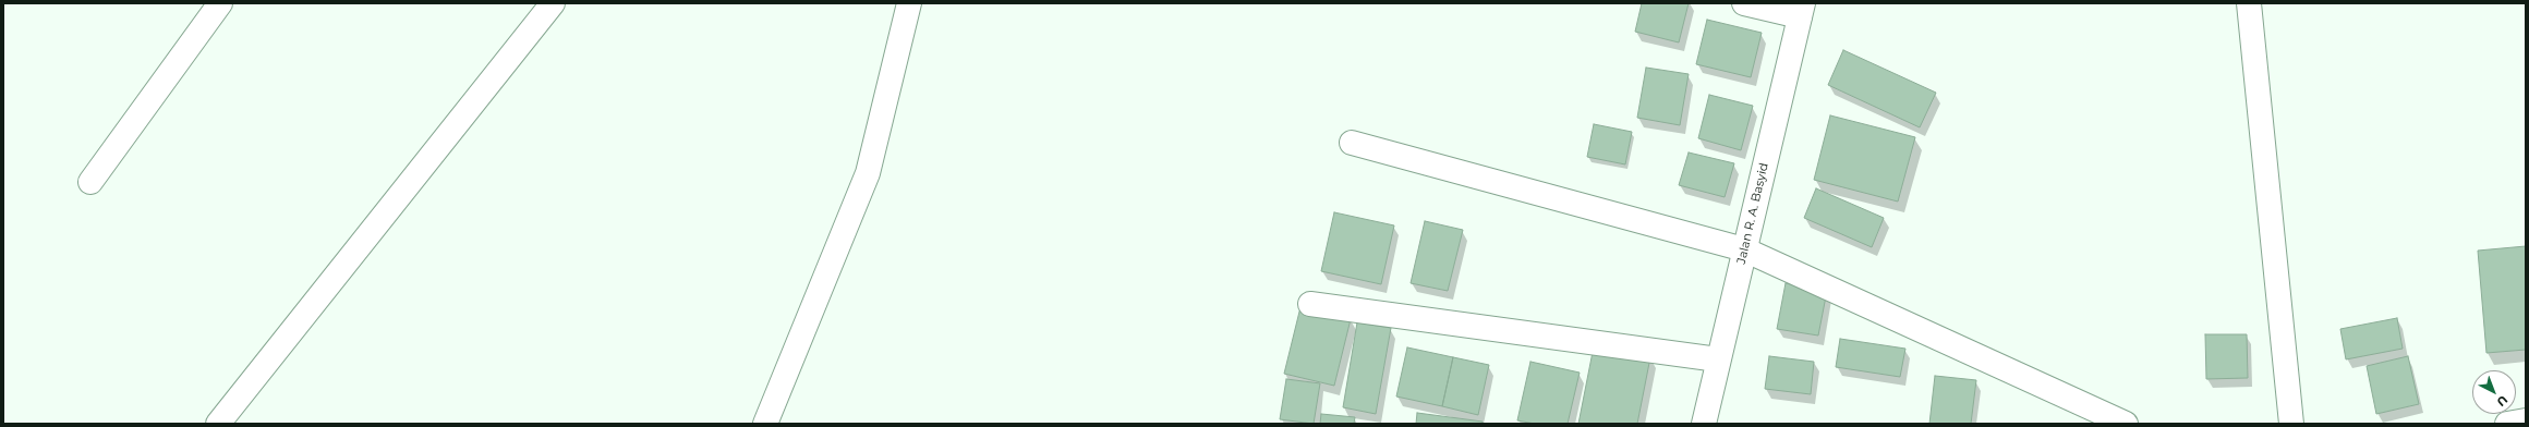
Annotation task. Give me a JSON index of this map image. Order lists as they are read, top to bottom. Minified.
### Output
{"streets":{"street":["Jalan R. A. Basyid"]},"north":"bottom right"}
